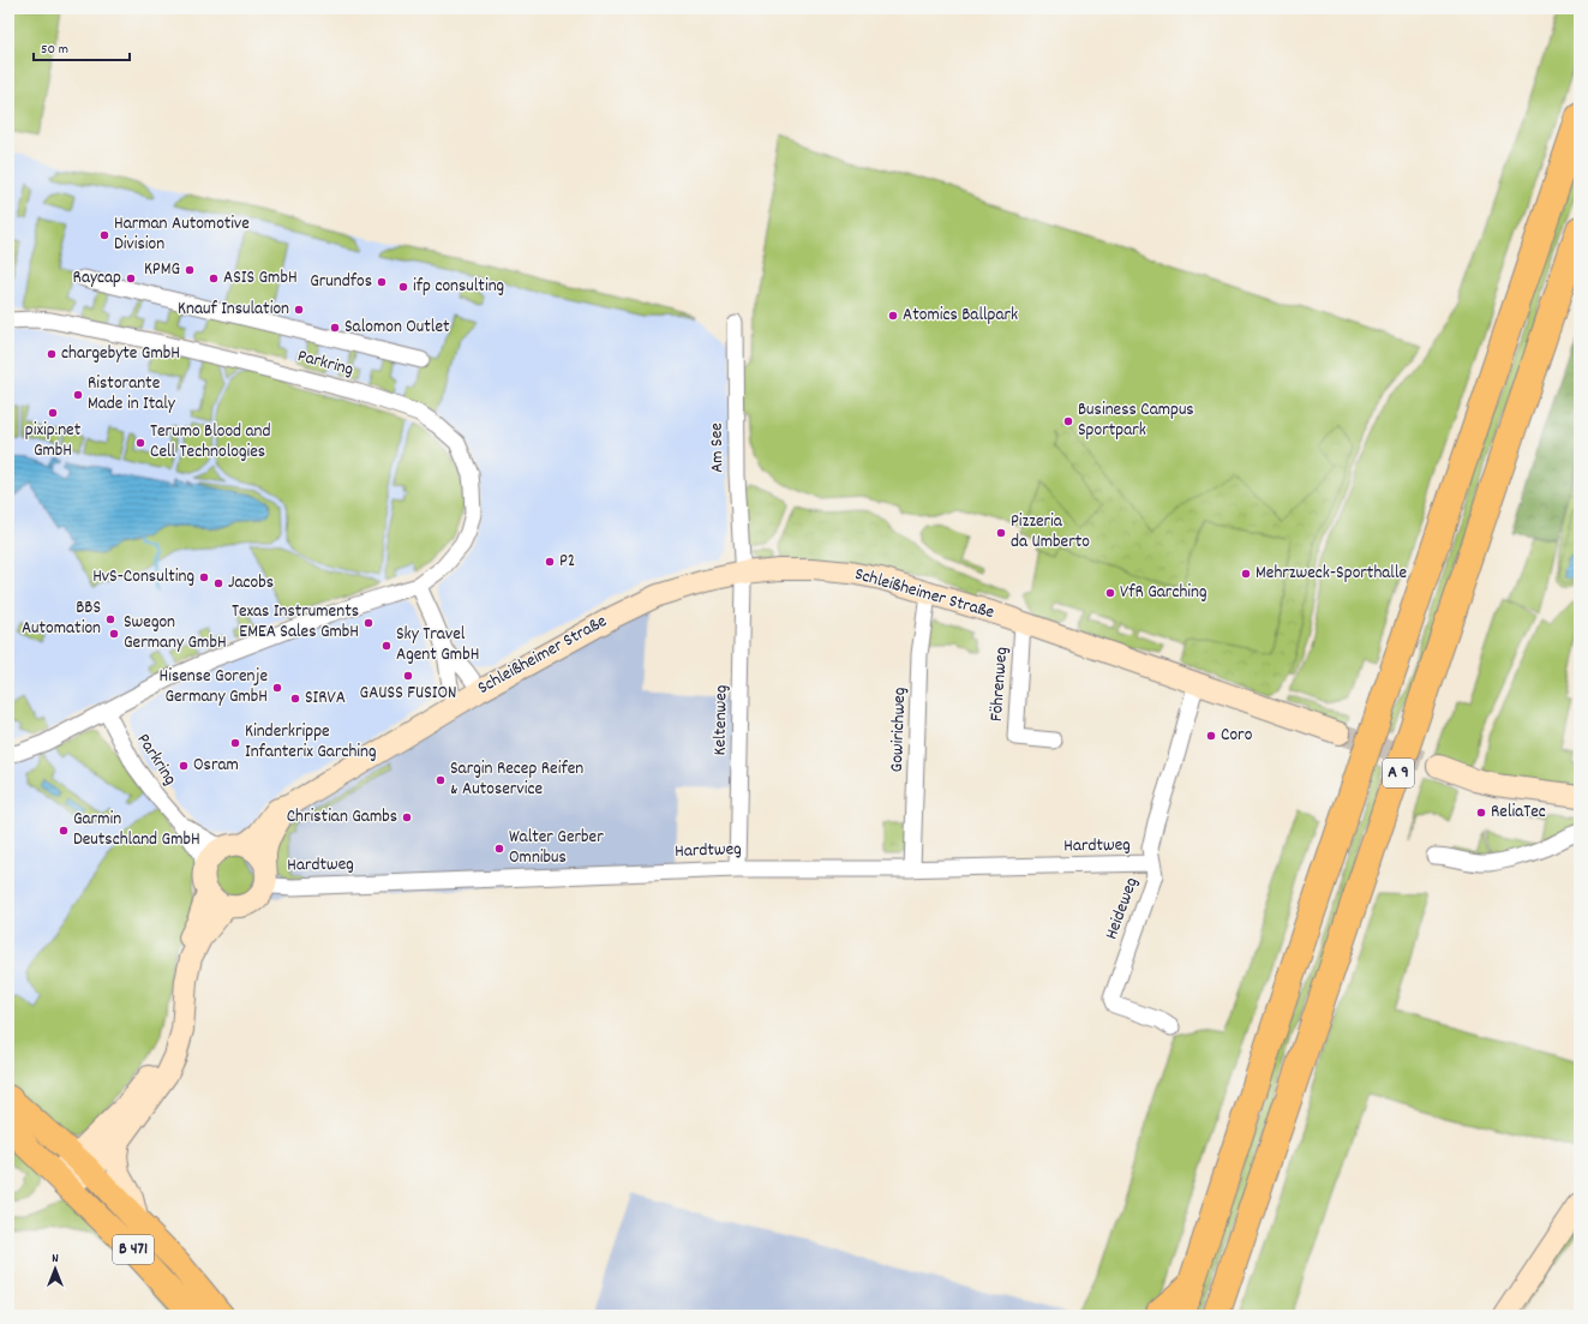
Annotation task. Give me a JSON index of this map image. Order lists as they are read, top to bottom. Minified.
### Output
{"streets":{"highway":["A 9"],"main road":["B 471"],"street":["Parkring","Am See","Schleißheimer Straße","Föhrenweg","Keltenweg","Gowirichweg","Hardtweg","Heideweg"]},"crossings":[["Parkring","Schleißheimer Straße"],["Parkring","Hardtweg"],["Am See","Schleißheimer Straße"],["Am See","Keltenweg"],["Schleißheimer Straße","Föhrenweg"],["Schleißheimer Straße","Keltenweg"],["Schleißheimer Straße","Gowirichweg"],["Schleißheimer Straße","Hardtweg"],["Schleißheimer Straße","Heideweg"],["Keltenweg","Hardtweg"],["Gowirichweg","Hardtweg"],["Hardtweg","Heideweg"]],"places":["Harman Automotive Division","KPMG","Raycap","ASIS GmbH","Grundfos","ifp consulting","Knauf Insulation","Atomics Ballpark","Salomon Outlet","chargebyte GmbH","Ristorante Made in Italy","pixip.net GmbH","Business Campus Sportpark","Terumo Blood and Cell Technologies","Pizzeria da Umberto","P2","Mehrzweck-Sporthalle","HvS-Consulting","Jacobs","VfR Garching","BBS Automation","Texas Instruments EMEA Sales GmbH","Swegon Germany GmbH","Sky Travel Agent GmbH","GAUSS FUSION","Hisense Gorenje Germany GmbH","SIRVA","Coro","Kinderkrippe Infanterix Garching","Osram","Sargin Recep Reifen & Autoservice","ReliaTec","Christian Gambs","Garmin Deutschland GmbH","Walter Gerber Omnibus"],"scale_bar":"50 m","north":"top"}
